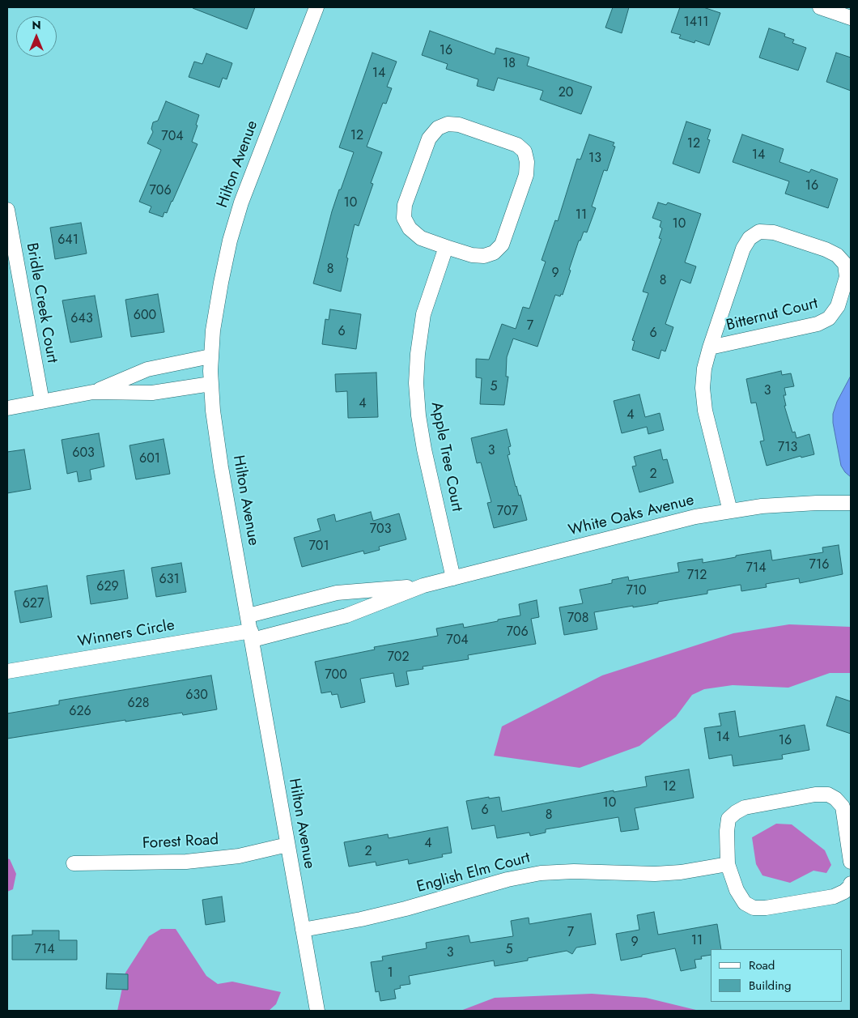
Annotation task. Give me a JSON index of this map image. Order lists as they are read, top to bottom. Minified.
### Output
{"streets":{"street":["Hilton Avenue","Bridle Creek Court","Bitternut Court","Apple Tree Court","White Oaks Avenue","Winners Circle","Forest Road","English Elm Court"]},"crossings":[["Hilton Avenue","White Oaks Avenue"],["Hilton Avenue","Winners Circle"],["Hilton Avenue","Forest Road"],["Hilton Avenue","English Elm Court"],["Bitternut Court","White Oaks Avenue"],["Apple Tree Court","White Oaks Avenue"],["White Oaks Avenue","Winners Circle"]],"house_numbers":["1411","16","18","14","20","12","704","12","14","13","16","706","10","11","10","641","8","9","8","600","643","7","6","6","5","3","4","4","713","3","603","601","2","707","703","701","716","714","712","631","629","710","627","708","706","704","702","700","630","628","626","14","16","12","10","6","8","4","2","7","11","9","714","5","3","1"],"legend":["Road","Building"],"north":"top"}
